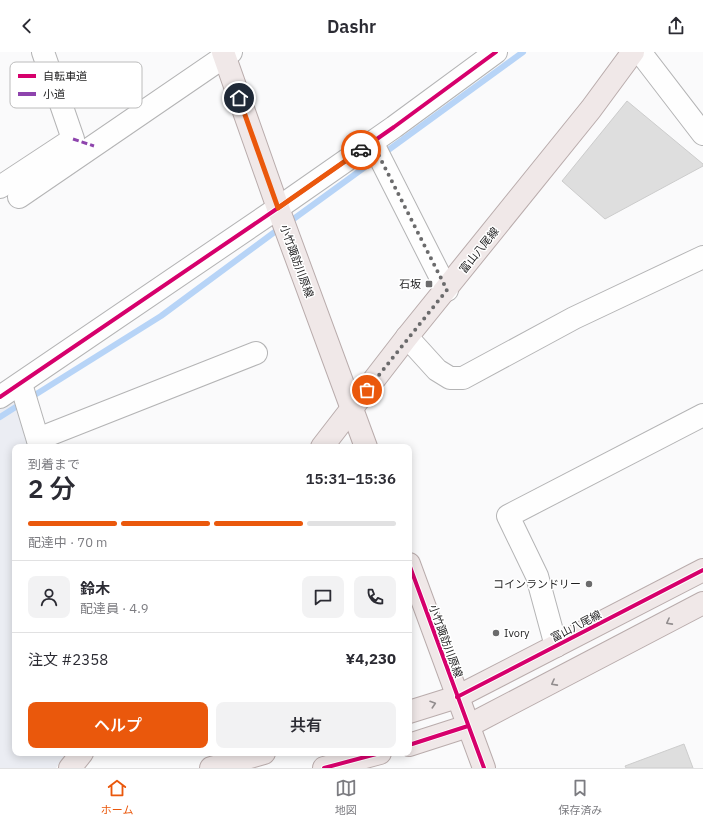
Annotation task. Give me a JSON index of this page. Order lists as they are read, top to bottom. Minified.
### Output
{"streets":{"main road":["富山八尾線","小竹諏訪川原線"]},"crossings":[["富山八尾線","小竹諏訪川原線"]],"places":{"transit":["石坂"],"other":["コインランドリー","Ivory"]},"legend":["自転車道","小道"],"page":{"header":"Dashr","heading":["2 分","到着まで","15:31–15:36"],"panel":["鈴木","配達員 · 4.9","注文 #2358","¥4,230"],"bar":"配達中 · 70 m","buttons":["ヘルプ","共有"],"tabs":["ホーム","地図","保存済み"]}}
